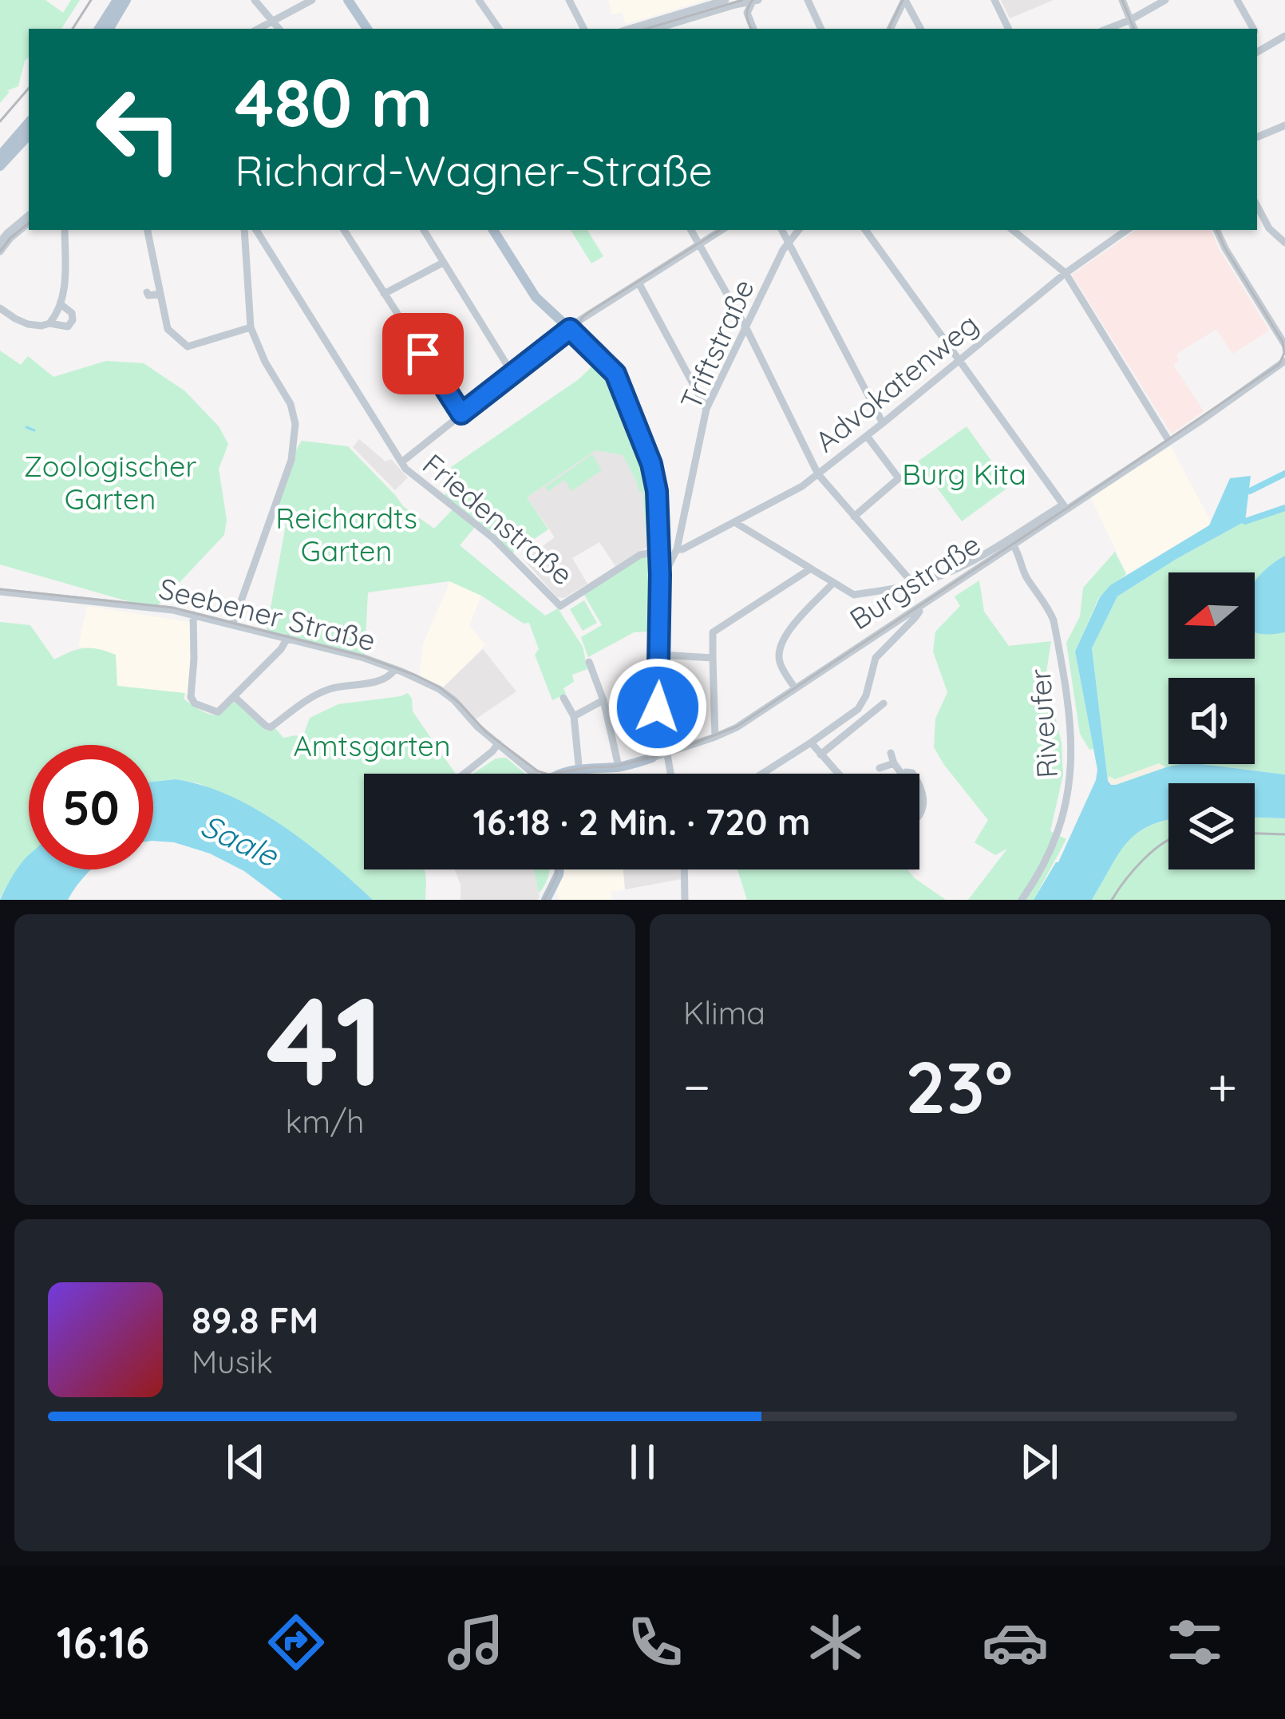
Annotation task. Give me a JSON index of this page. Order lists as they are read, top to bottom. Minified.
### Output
{"streets":{"main road":["Burgstraße"],"street":["Triftstraße","Advokatenweg","Friedenstraße","Seebener Straße","Riveufer"]},"crossings":[["Triftstraße","Advokatenweg"],["Burgstraße","Riveufer"]],"water":["Saale"],"parks":["Zoologischer Garten","Burg Kita","Reichardts Garten","Amtsgarten"],"north":"left","page":{"turn":["480 m","Richard-Wagner-Straße"],"limit":"50","trip":"16:18 · 2 Min. · 720 m","tile":[["41","km/h"],"Klima"],"heat":["−","23°","+"],"song":["89.8 FM","Musik"],"tabs":"16:16"}}
